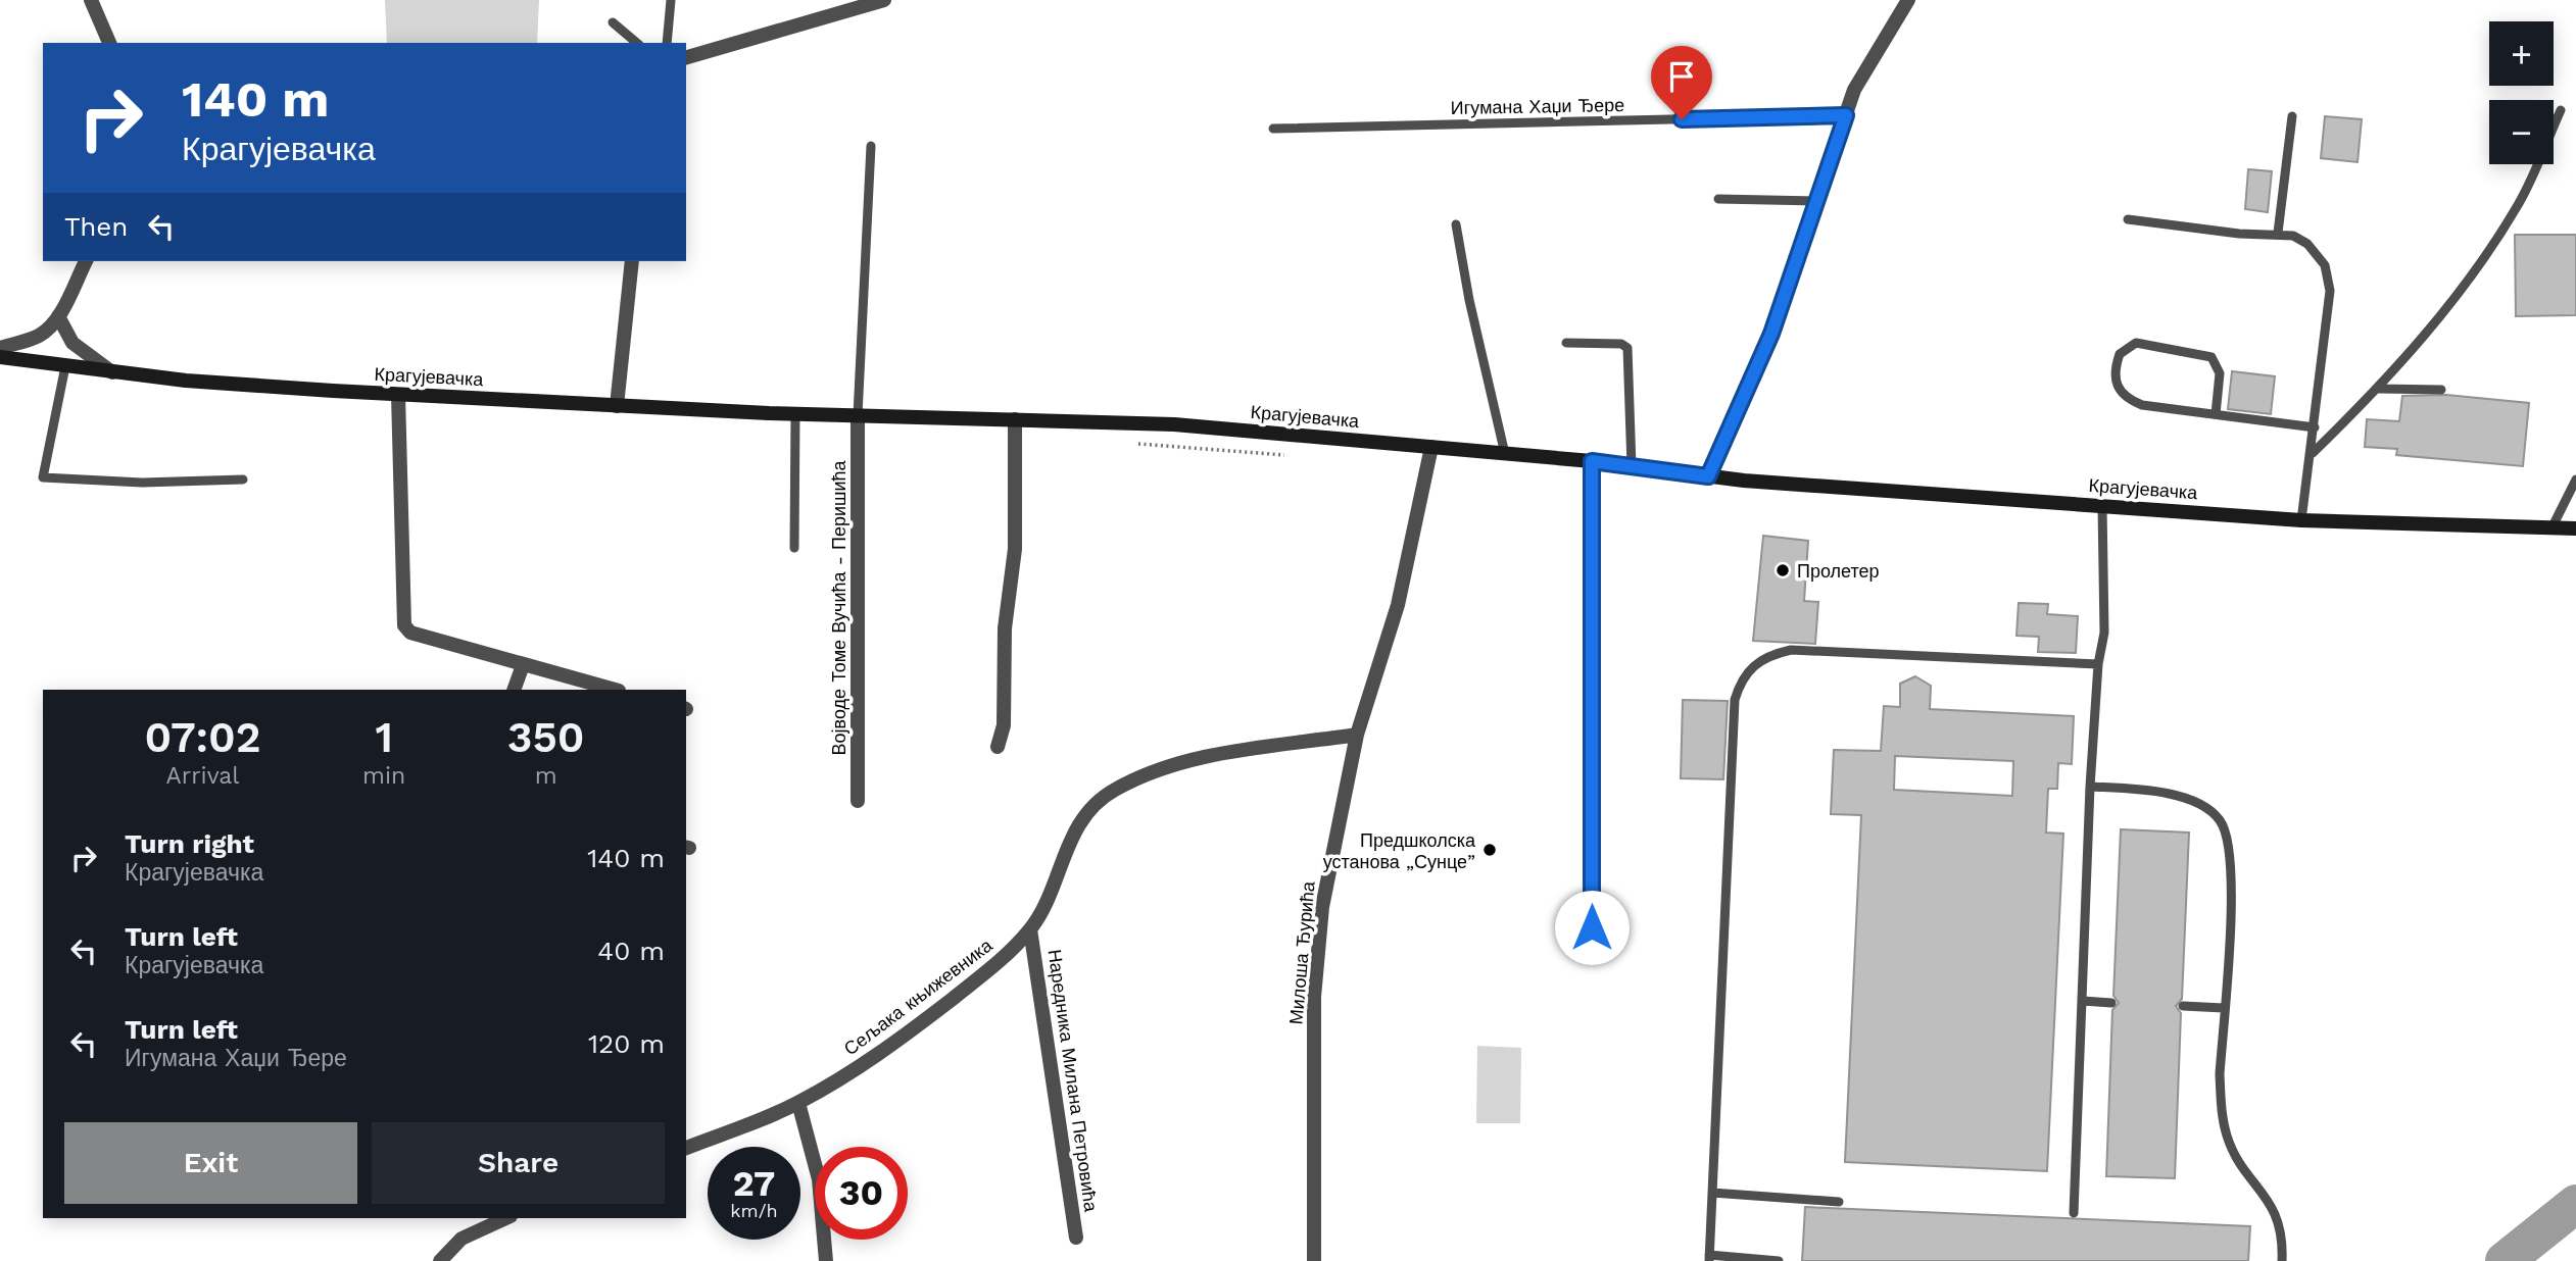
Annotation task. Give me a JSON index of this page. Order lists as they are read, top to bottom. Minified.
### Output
{"streets":{"main road":["Крагујевачка"],"street":["Војводе Томе Вучића - Перишића","Милоша Ђурића","Сељака књижевника","Наредника Милана Петровића"],"lane":["Игумана Хаџи Ђере"]},"crossings":[["Крагујевачка","Војводе Томе Вучића - Перишића"],["Крагујевачка","Милоша Ђурића"],["Милоша Ђурића","Сељака књижевника"],["Сељака књижевника","Наредника Милана Петровића"]],"places":["Пролетер","Предшколска установа „Сунце”"],"page":{"map_buttons":["+","−"],"turn":["140 m","Крагујевачка"],"then":"Then","eta":["07:02","Arrival","1","min","350","m"],"list":[{"name":"Turn right","note":"Крагујевачка","value":"140 m"},{"name":"Turn left","note":"Крагујевачка","value":"40 m"},{"name":"Turn left","note":"Игумана Хаџи Ђере","value":"120 m"}],"buttons":["Exit","Share"],"speed":"27 km/h","limit":"30"}}
